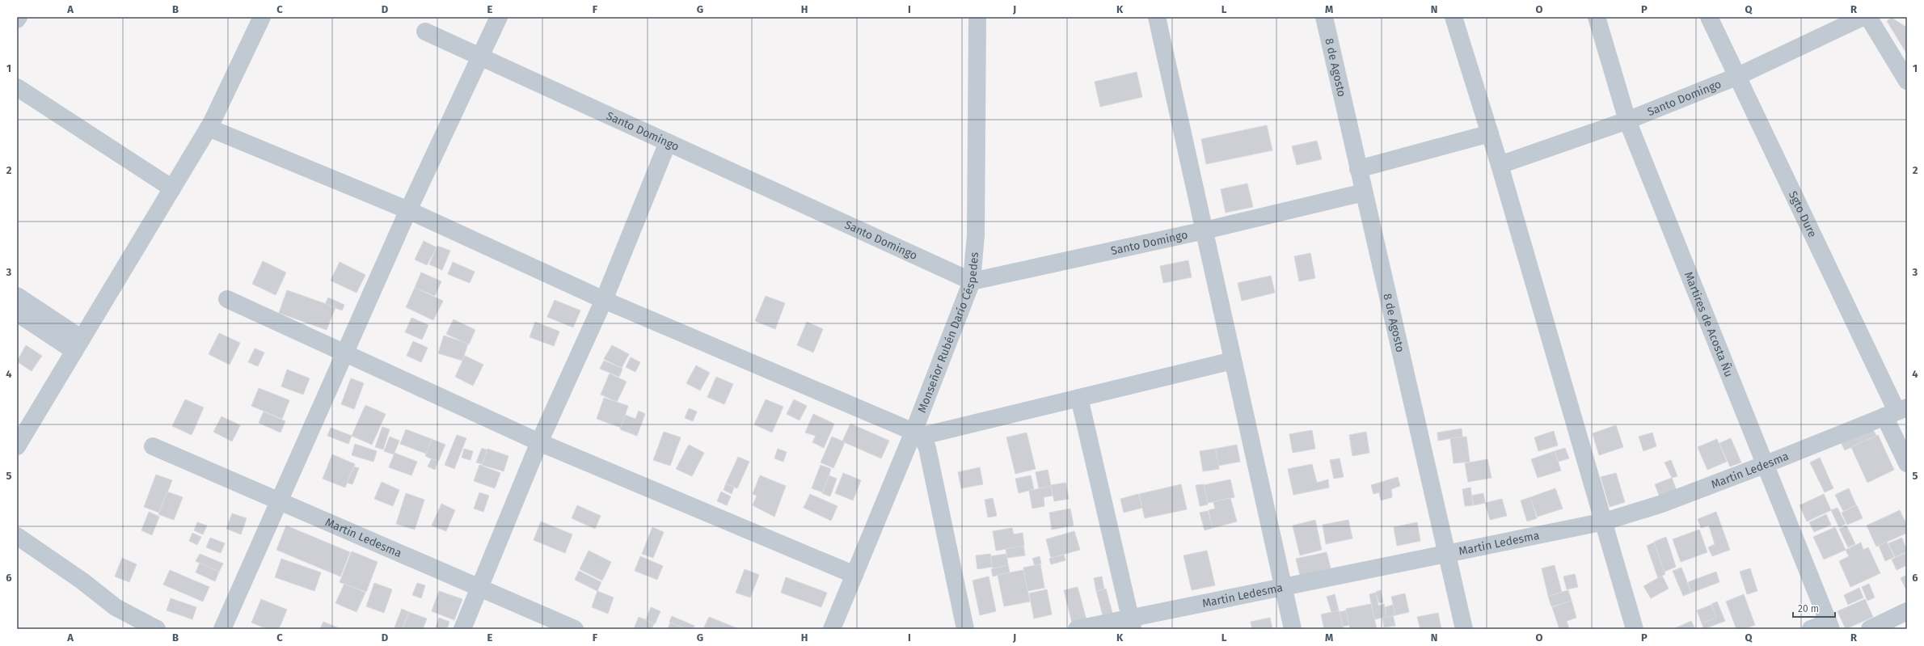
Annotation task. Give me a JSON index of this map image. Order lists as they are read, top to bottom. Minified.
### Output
{"streets":{"street":["8 de Agosto","Santo Domingo","Sgto Dure","Martires de Acosta Ñu","Monseñor Rubén Darío Céspedes","Martin Ledesma"]},"crossings":[["8 de Agosto","Santo Domingo"],["8 de Agosto","Martin Ledesma"],["Santo Domingo","Sgto Dure"],["Santo Domingo","Martires de Acosta Ñu"],["Santo Domingo","Monseñor Rubén Darío Céspedes"],["Sgto Dure","Martin Ledesma"],["Martires de Acosta Ñu","Martin Ledesma"]],"scale_bar":"20 m","grid":{"columns":["A","B","C","D","E","F","G","H","I","J","K","L","M","N","O","P","Q","R"],"rows":["1","2","3","4","5","6"]}}
